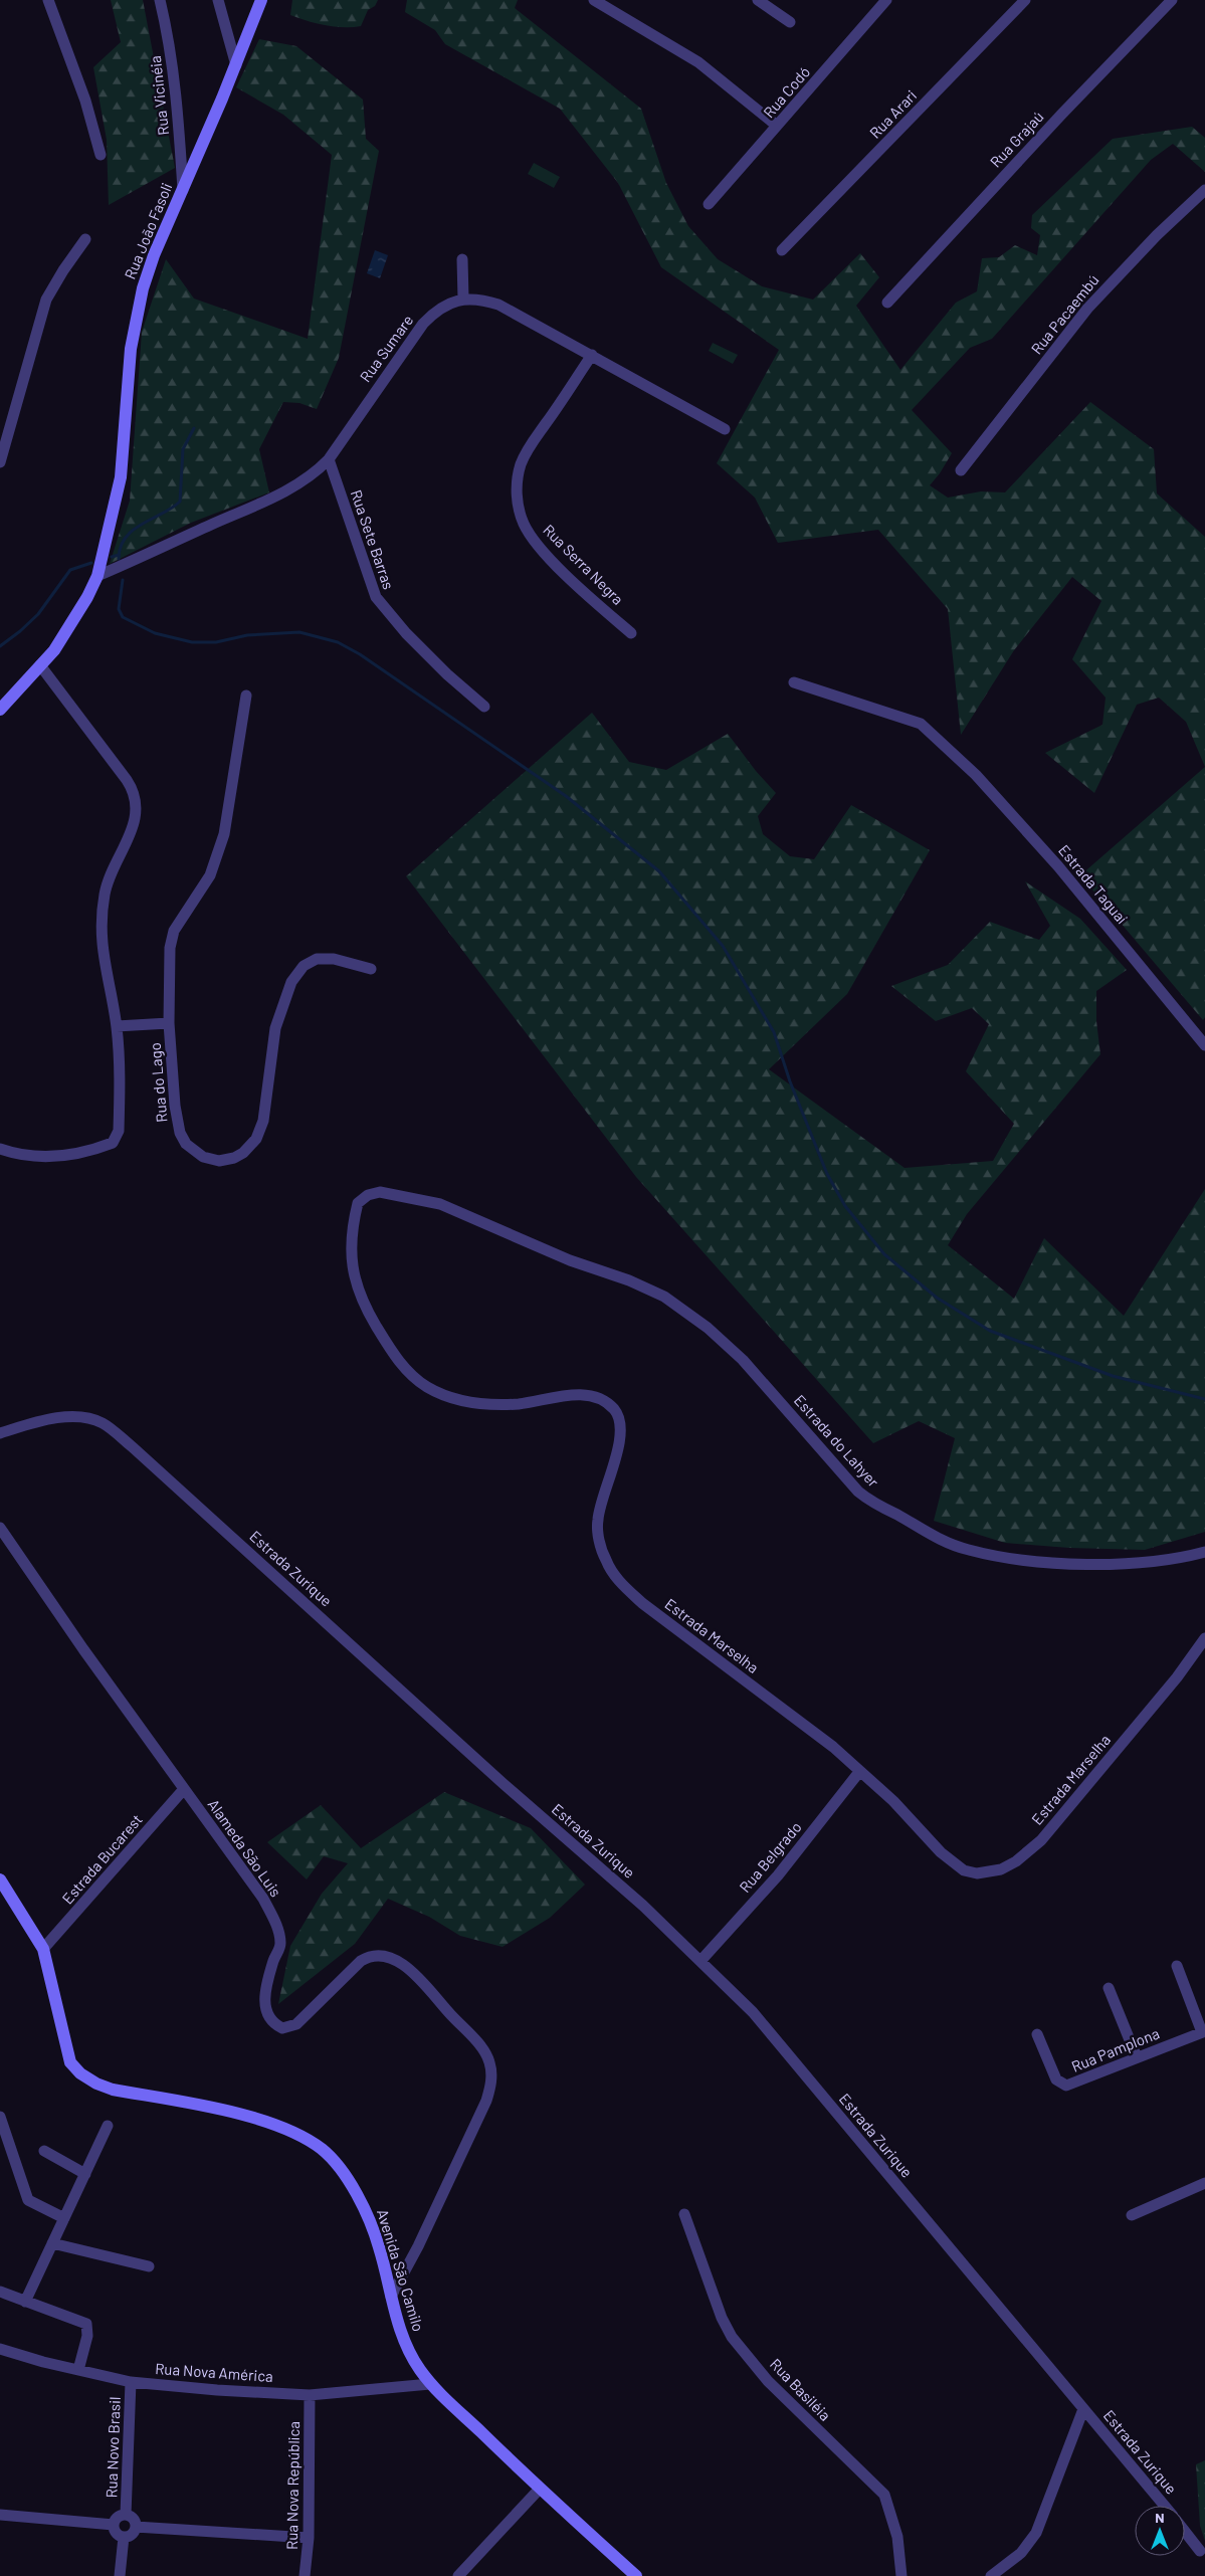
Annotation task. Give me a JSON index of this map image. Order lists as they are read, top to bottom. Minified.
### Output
{"streets":{"main road":["Rua João Fasoli","Avenida São Camilo"],"street":["Rua Codó","Rua Vicinéia","Rua Arari","Rua Grajaú","Rua Pacaembú","Rua Sumare","Rua Sete Barras","Rua Serra Negra","Estrada Taguaí","Rua do Lago","Estrada do Lahyer","Estrada Zurique","Estrada Marselha","Alameda São Luis","Rua Belgrado","Estrada Bucarest","Rua Pamplona","Rua Nova América","Rua Basiléia","Rua Novo Brasil","Rua Nova República"]},"crossings":[["Rua Vicinéia","Rua João Fasoli"],["Rua João Fasoli","Rua Sumare"],["Rua Sumare","Rua Sete Barras"],["Rua Sumare","Rua Serra Negra"],["Estrada do Lahyer","Estrada Marselha"],["Estrada Zurique","Rua Belgrado"],["Estrada Marselha","Rua Belgrado"],["Alameda São Luis","Estrada Bucarest"],["Alameda São Luis","Avenida São Camilo"],["Estrada Bucarest","Avenida São Camilo"],["Avenida São Camilo","Rua Nova América"],["Rua Nova América","Rua Novo Brasil"],["Rua Nova América","Rua Nova República"]],"north":"top"}
